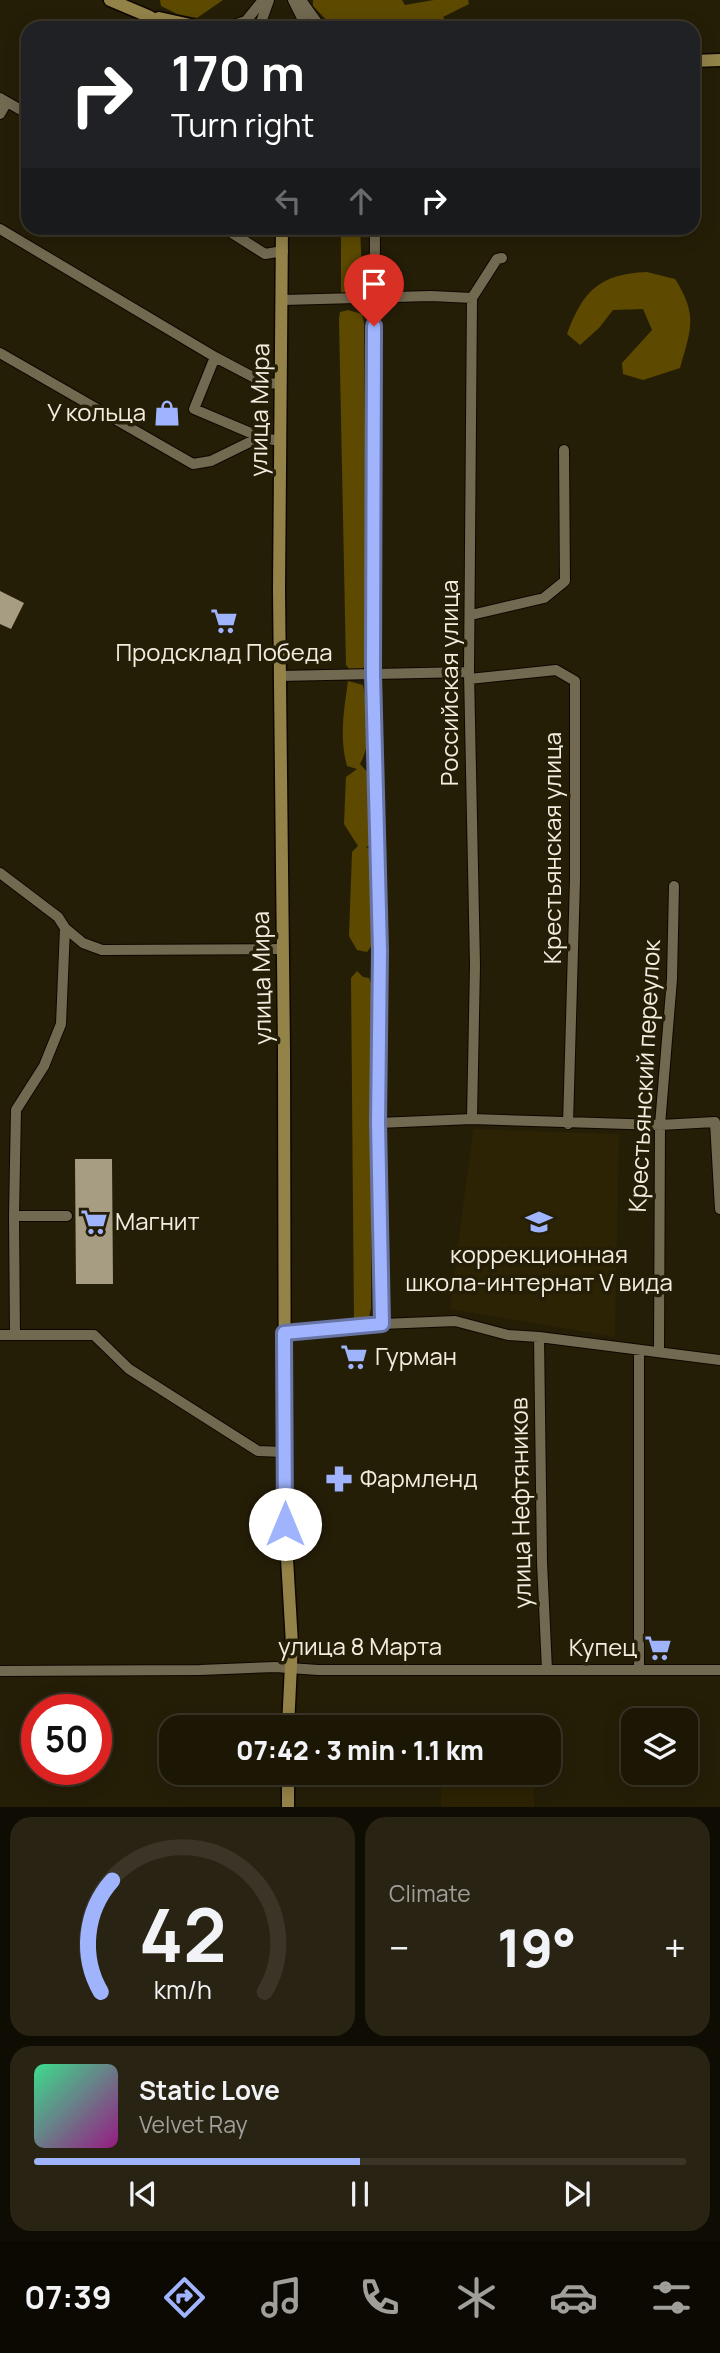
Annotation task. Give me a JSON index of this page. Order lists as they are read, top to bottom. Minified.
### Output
{"streets":{"main road":["улица Мира"],"street":["Российская улица","Крестьянская улица","Крестьянский переулок","улица Нефтяников","улица 8 Марта"]},"crossings":[["улица Мира","улица 8 Марта"],["Российская улица","Крестьянская улица"],["улица Нефтяников","улица 8 Марта"]],"places":{"shop":["У кольца"],"supermarket":["Продсклад Победа","Магнит","Гурман","Купец"],"school or university":["коррекционная школа-интернат V вида"],"pharmacy":["Фармленд"]},"page":{"turn":["170 m","Turn right"],"limit":"50","trip":"07:42 · 3 min · 1.1 km","tile":"Climate","heat":["−","19°","+"],"song":["Static Love","Velvet Ray"],"tabs":"07:39","gauge":["42","km/h"]}}
